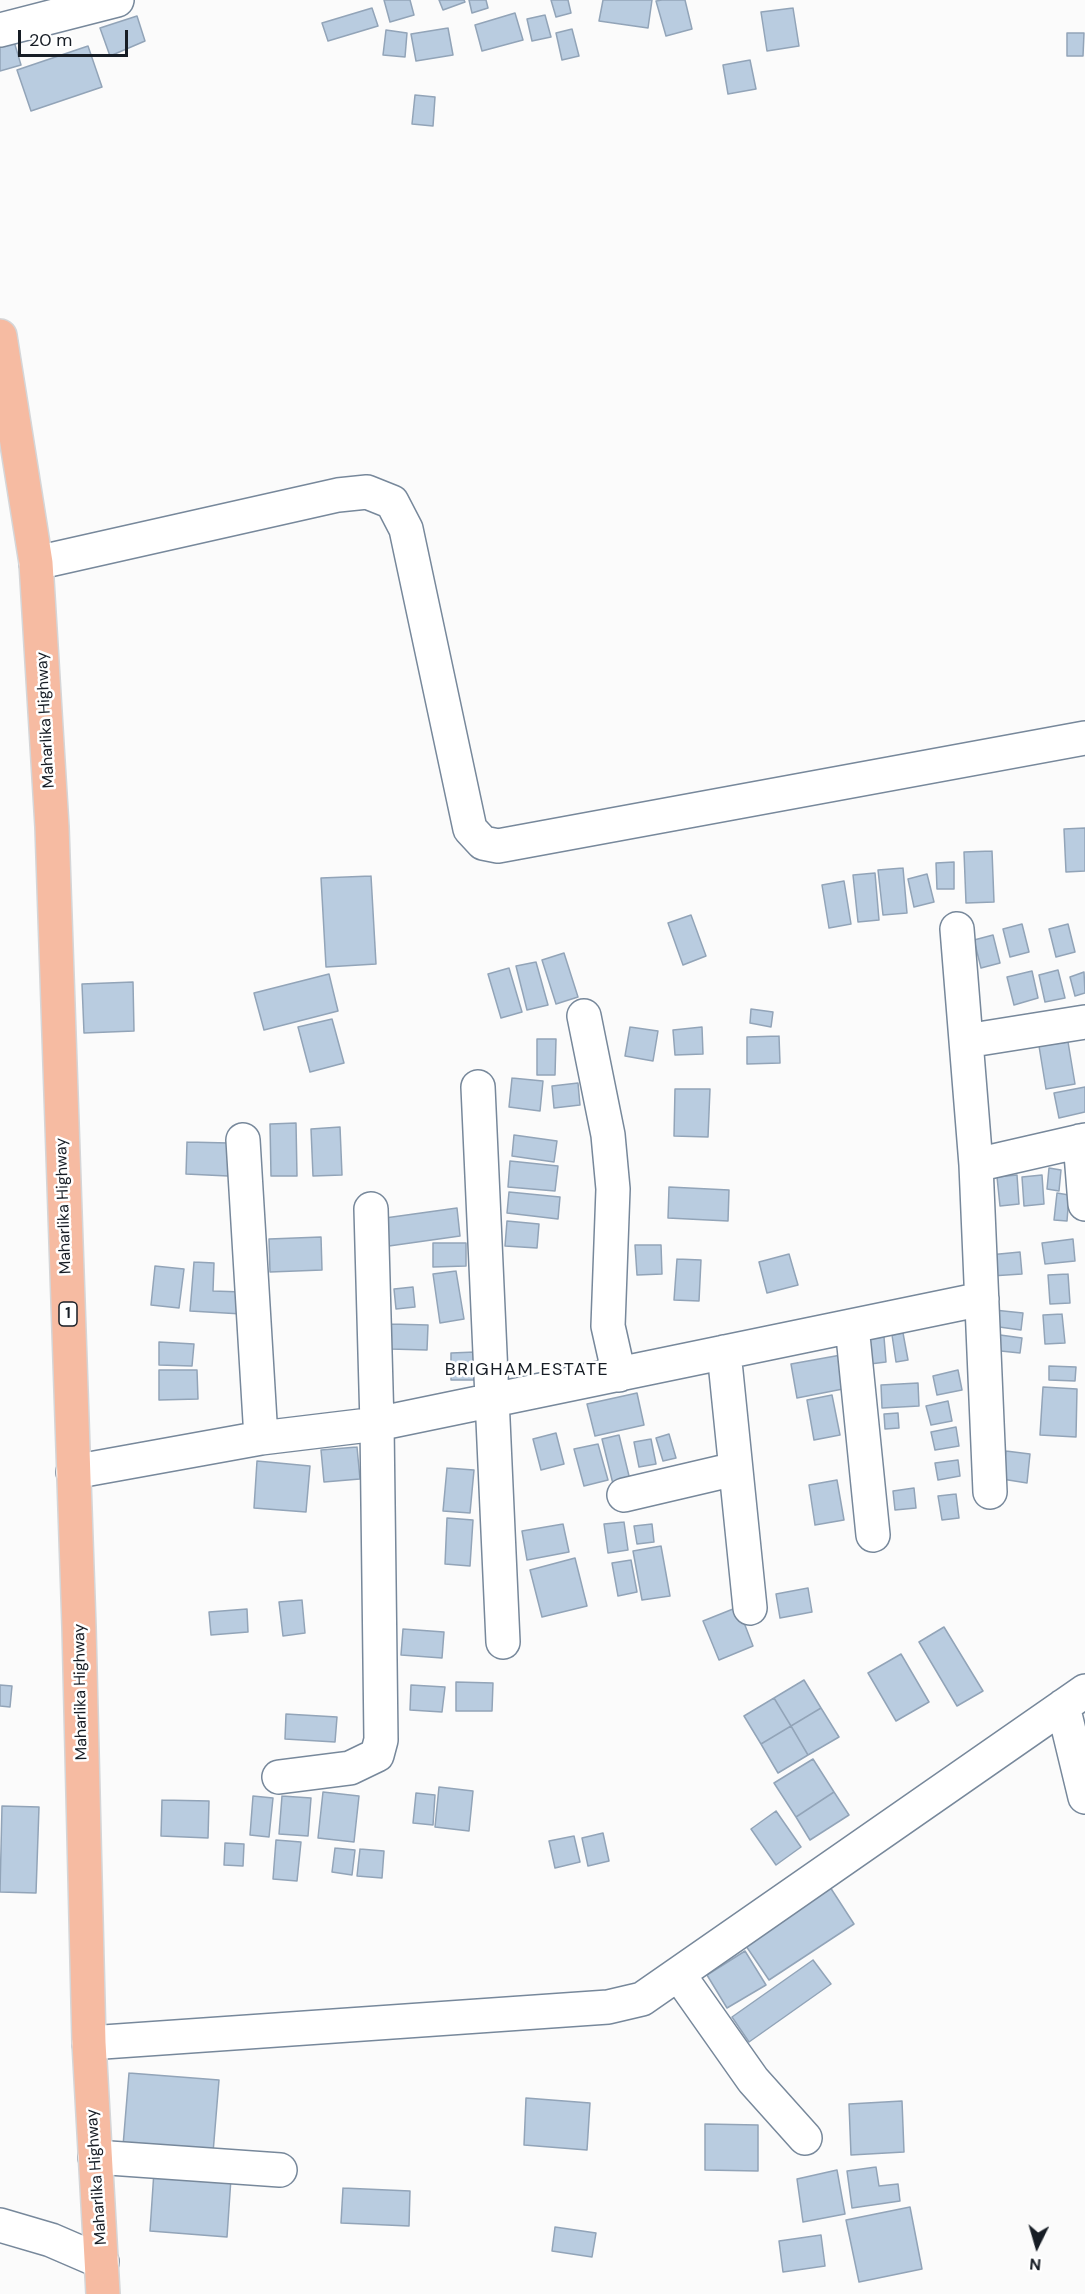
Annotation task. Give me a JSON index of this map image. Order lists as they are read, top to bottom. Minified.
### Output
{"streets":{"highway":["Maharlika Highway","1"]},"districts":["BRIGHAM ESTATE"],"scale_bar":"20 m","north":"bottom"}
